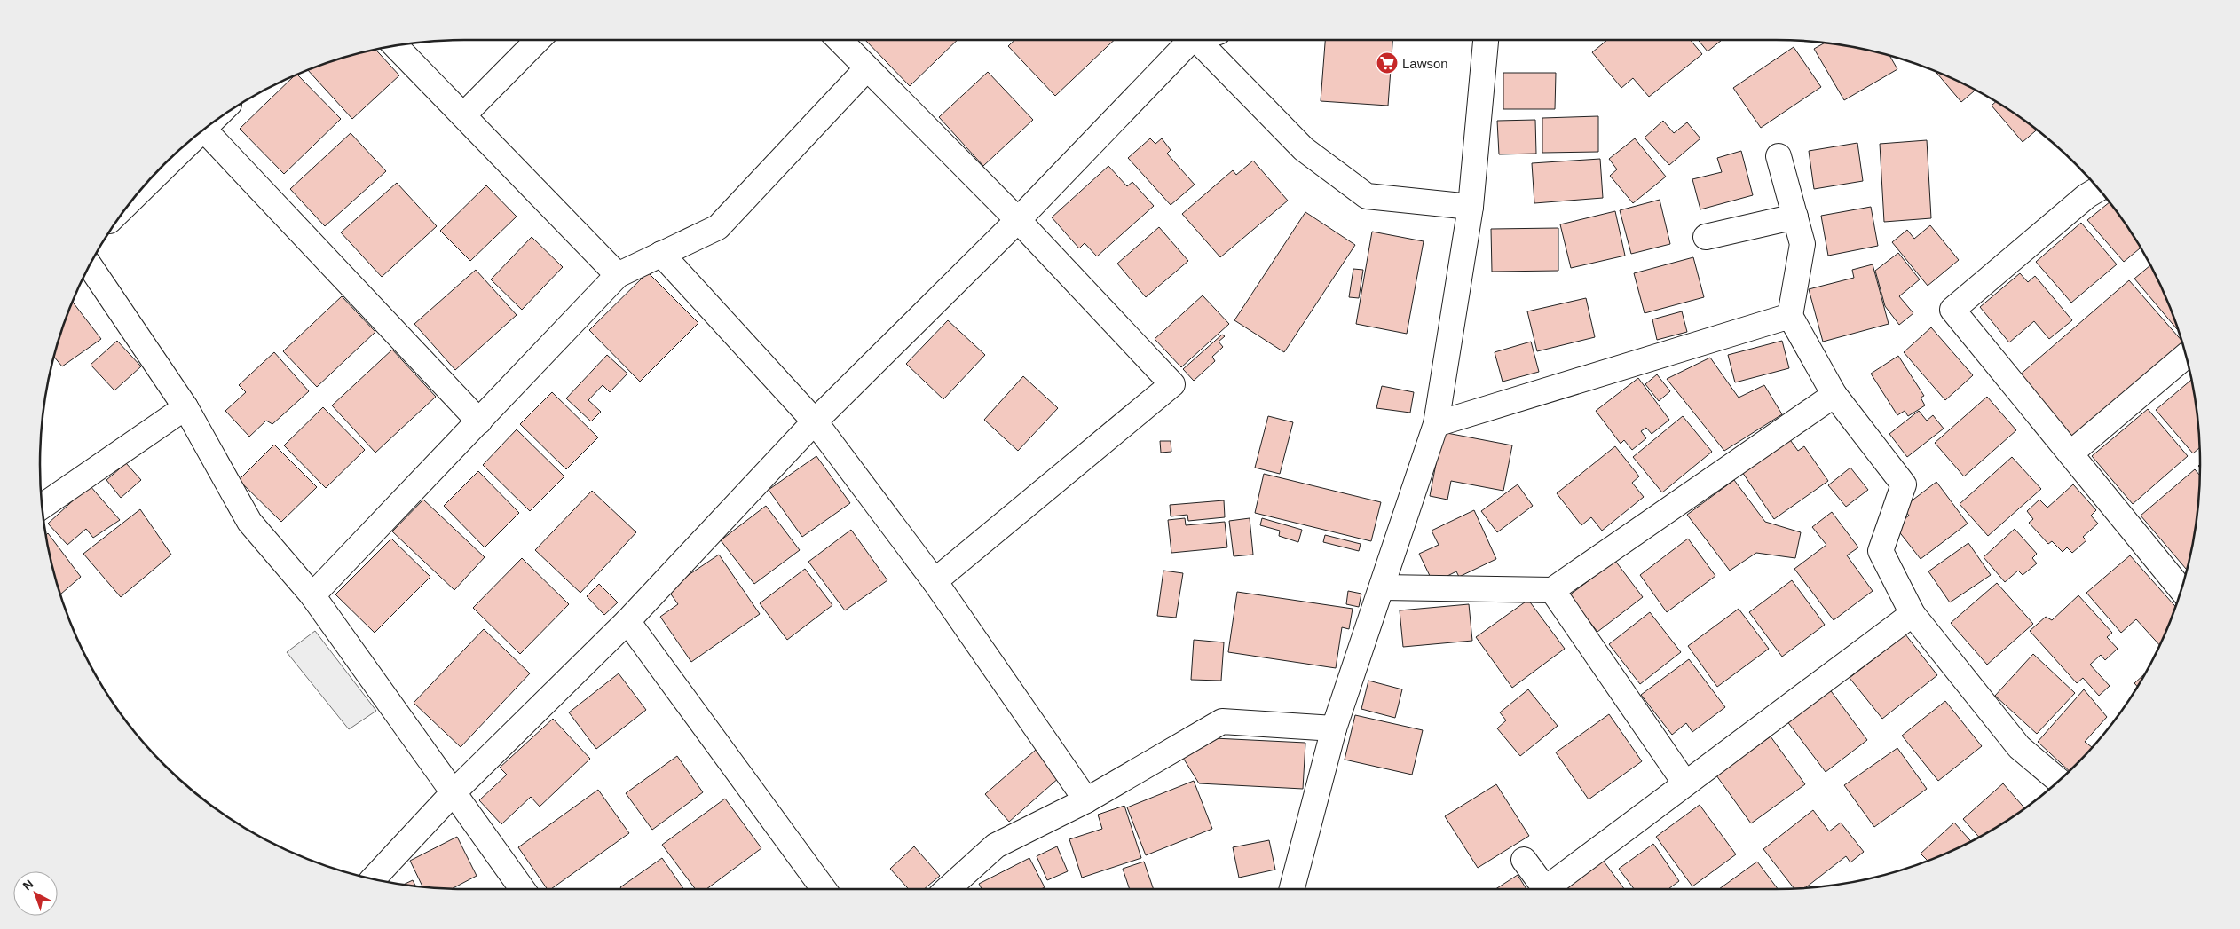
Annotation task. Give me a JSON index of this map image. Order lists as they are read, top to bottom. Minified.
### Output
{"places":{"supermarket":["Lawson"]},"north":"top left"}
